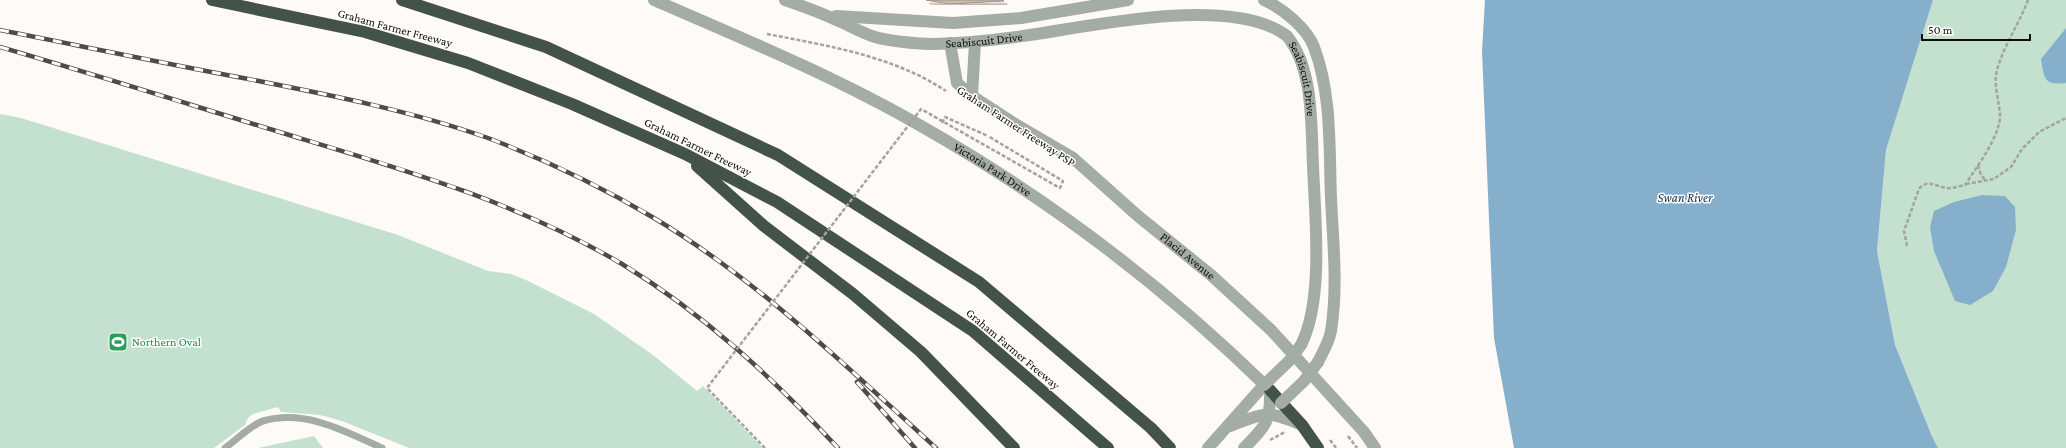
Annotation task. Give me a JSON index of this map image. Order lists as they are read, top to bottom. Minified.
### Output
{"streets":{"highway":["Graham Farmer Freeway"],"street":["Seabiscuit Drive","Victoria Park Drive","Placid Avenue"],"path":["Graham Farmer Freeway PSP"]},"crossings":[["Seabiscuit Drive","Victoria Park Drive"],["Seabiscuit Drive","Placid Avenue"]],"water":["Swan River"],"places":{"sports":["Northern Oval"]},"scale_bar":"50 m"}
